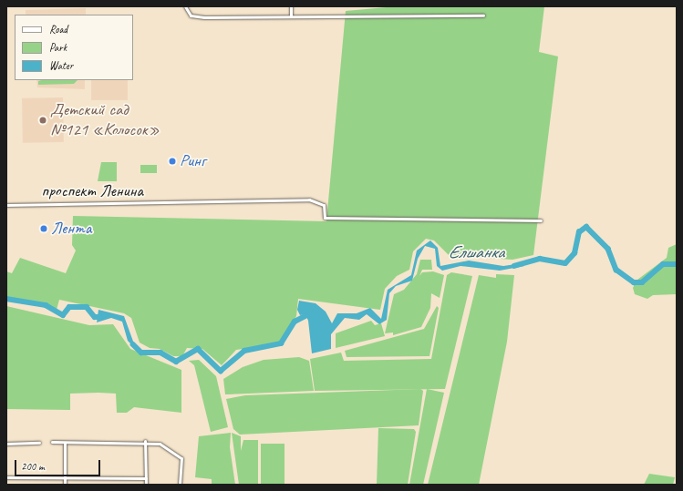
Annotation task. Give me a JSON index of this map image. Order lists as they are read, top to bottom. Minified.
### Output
{"streets":{"street":["проспект Ленина"]},"water":["Елшанка"],"places":["Детский сад №121 «Колосок»","Ринг","Лента"],"legend":["Road","Park","Water"],"scale_bar":"200 m"}
